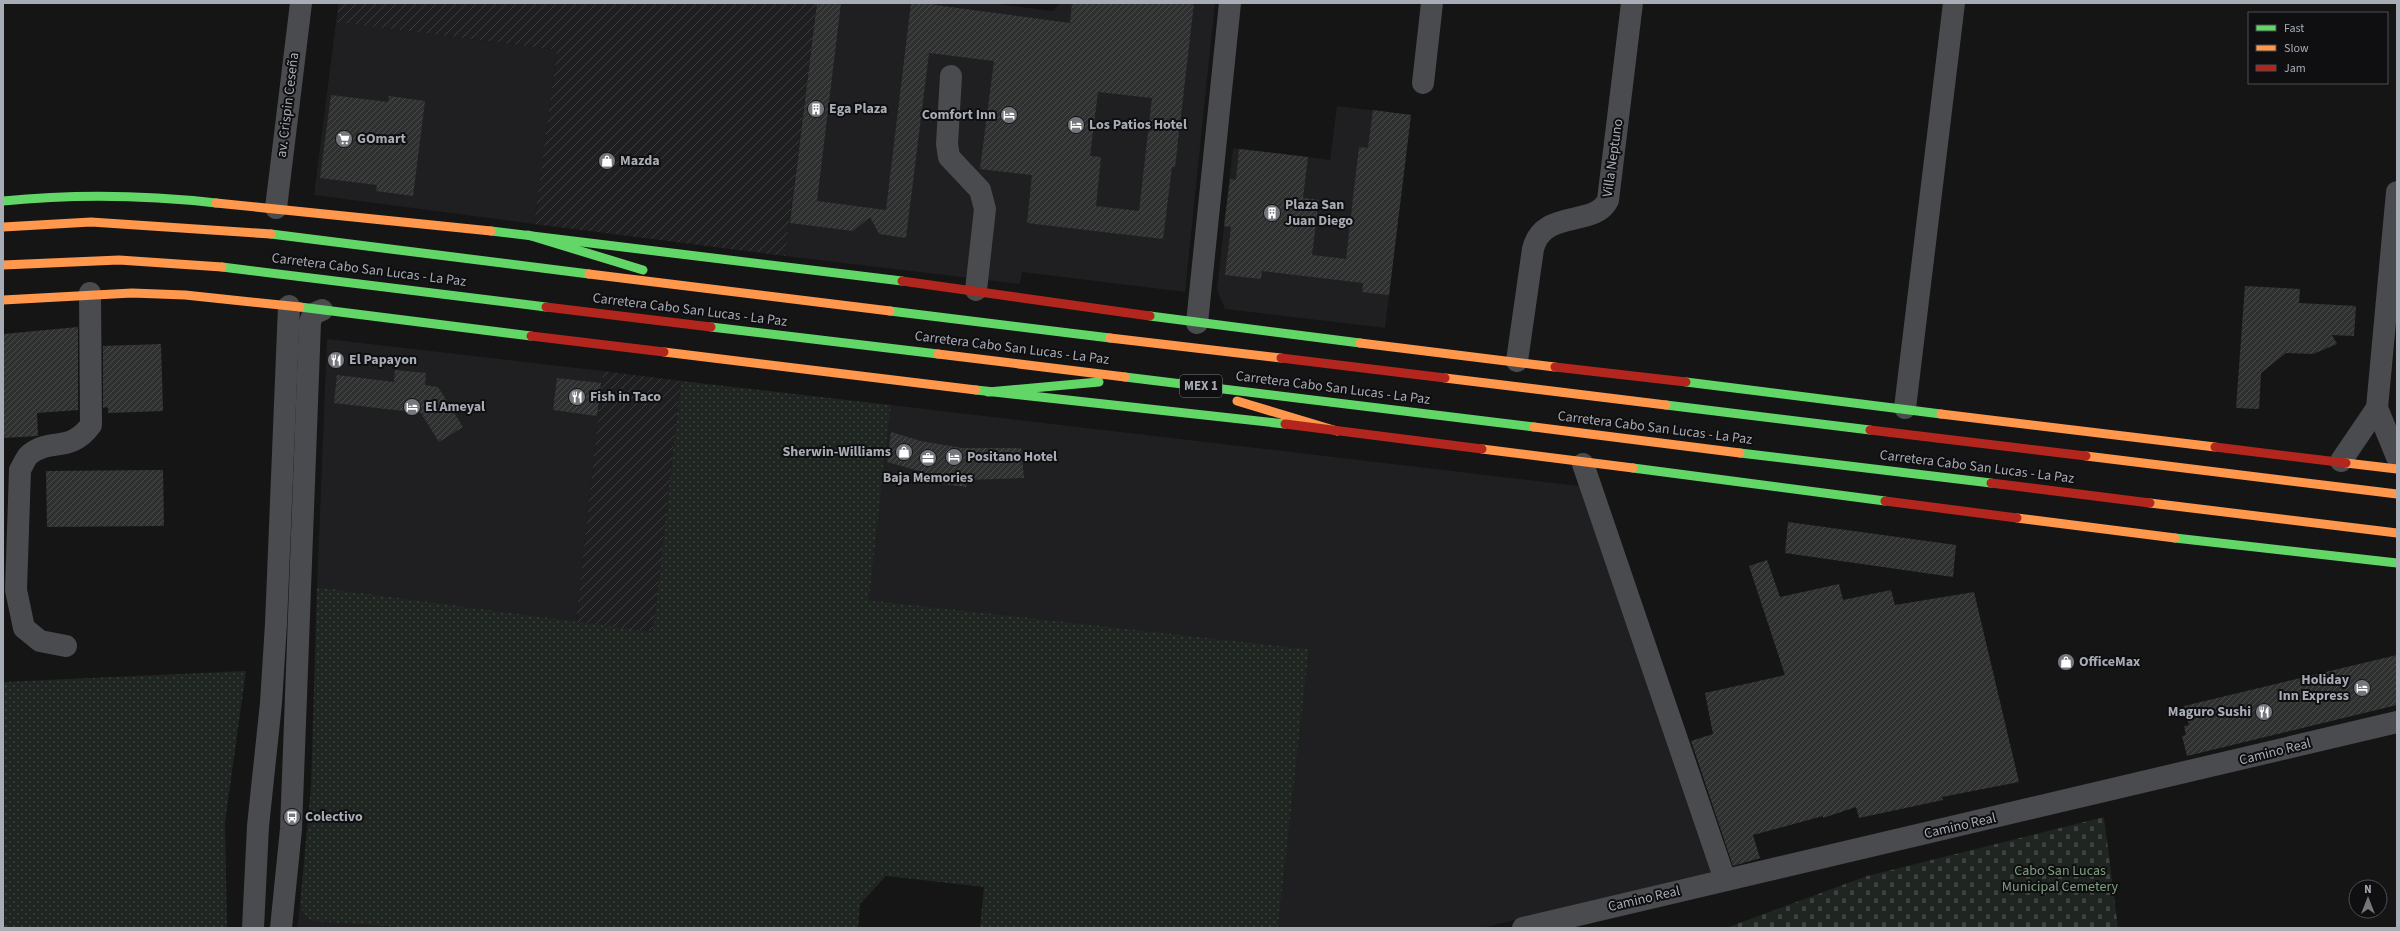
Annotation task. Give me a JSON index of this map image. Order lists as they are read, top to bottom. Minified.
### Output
{"streets":{"main road":["Carretera Cabo San Lucas - La Paz","MEX 1"],"street":["av. Crispin Ceseña","Villa Neptuno","Camino Real"]},"parks":["Cabo San Lucas Municipal Cemetery"],"places":{"building":["Ega Plaza","Plaza San Juan Diego"],"hotel":["Comfort Inn","Los Patios Hotel","El Ameyal","Positano Hotel","Holiday Inn Express"],"supermarket":["GOmart"],"shop":["Mazda","Sherwin-Williams","OfficeMax"],"restaurant":["El Papayon","Fish in Taco","Maguro Sushi"],"office":["Baja Memories"],"bus stop":["Colectivo"]},"legend":["Fast","Slow","Jam"],"north":"top"}
